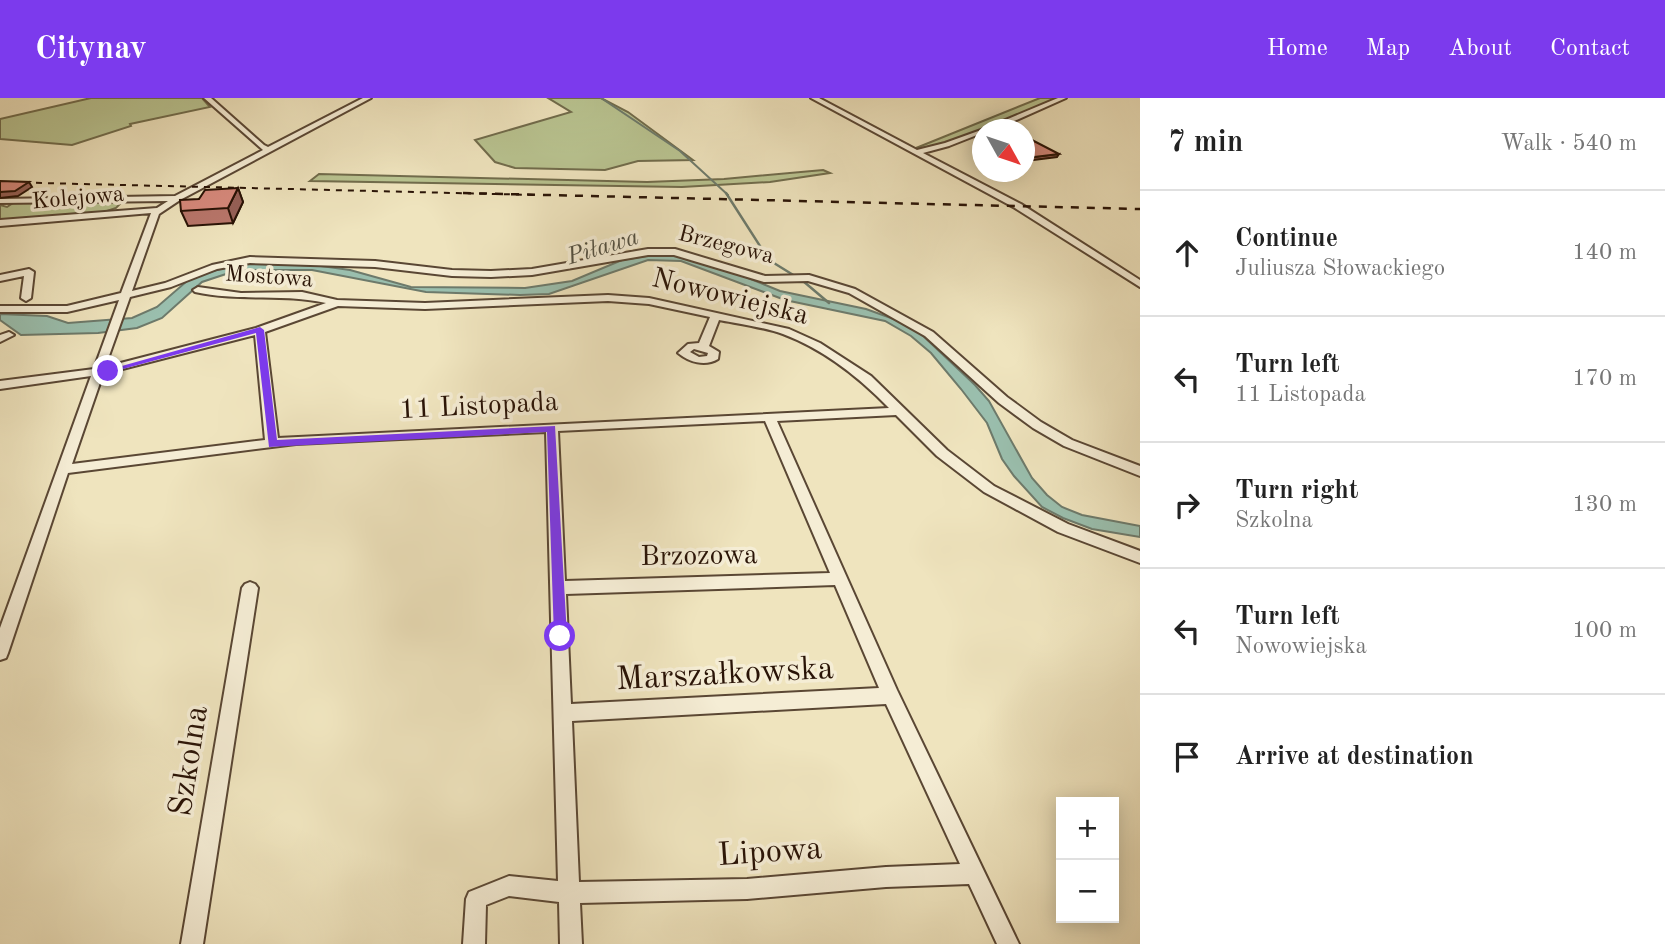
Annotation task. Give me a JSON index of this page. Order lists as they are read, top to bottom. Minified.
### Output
{"streets":{"street":["Kolejowa","Brzegowa","Mostowa","Nowowiejska","11 Listopada","Brzozowa","Marszałkowska","Szkolna","Lipowa"]},"crossings":[["Mostowa","Nowowiejska"],["Nowowiejska","11 Listopada"]],"water":["Piława"],"north":"bottom right","page":{"header":"Citynav","nav":["Home","Map","About","Contact"],"heading":["7 min","Walk · 540 m"],"list":[["Continue","Juliusza Słowackiego","140 m"],["Turn left","11 Listopada","170 m"],["Turn right","Szkolna","130 m"],["Turn left","Nowowiejska","100 m"],"Arrive at destination"],"map_buttons":["+","−"]}}
